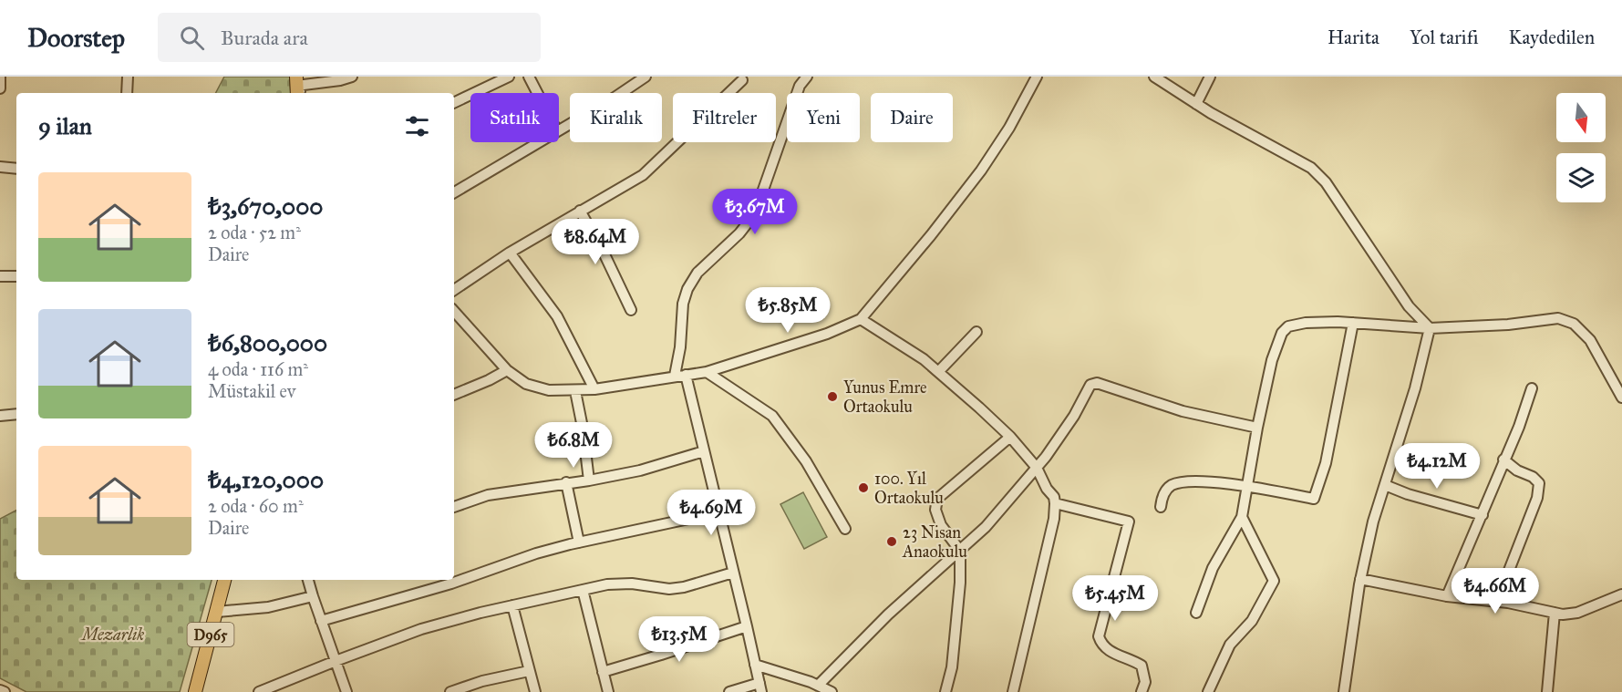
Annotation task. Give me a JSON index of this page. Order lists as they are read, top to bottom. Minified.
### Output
{"streets":{"main road":["D965"]},"parks":["Mezarlık"],"places":["Yunus Emre Ortaokulu","100. Yıl Ortaokulu","23 Nisan Anaokulu"],"north":"bottom","page":{"header":"Doorstep","search":"Burada ara","nav":["Harita","Yol tarifi","Kaydedilen"],"chip":["Satılık","Kiralık","Filtreler","Yeni","Daire"],"heading":"9 ilan","list":[{"name":"₺3,670,000","note":"2 oda · 52 m² · Daire"},{"name":"₺6,800,000","note":"4 oda · 116 m² · Müstakil ev"},{"name":"₺4,120,000","note":"2 oda · 60 m² · Daire"}],"price":["₺3.67M","₺8.64M","₺5.85M","₺6.8M","₺4.12M","₺4.69M","₺4.66M","₺5.45M","₺13.5M"]}}
